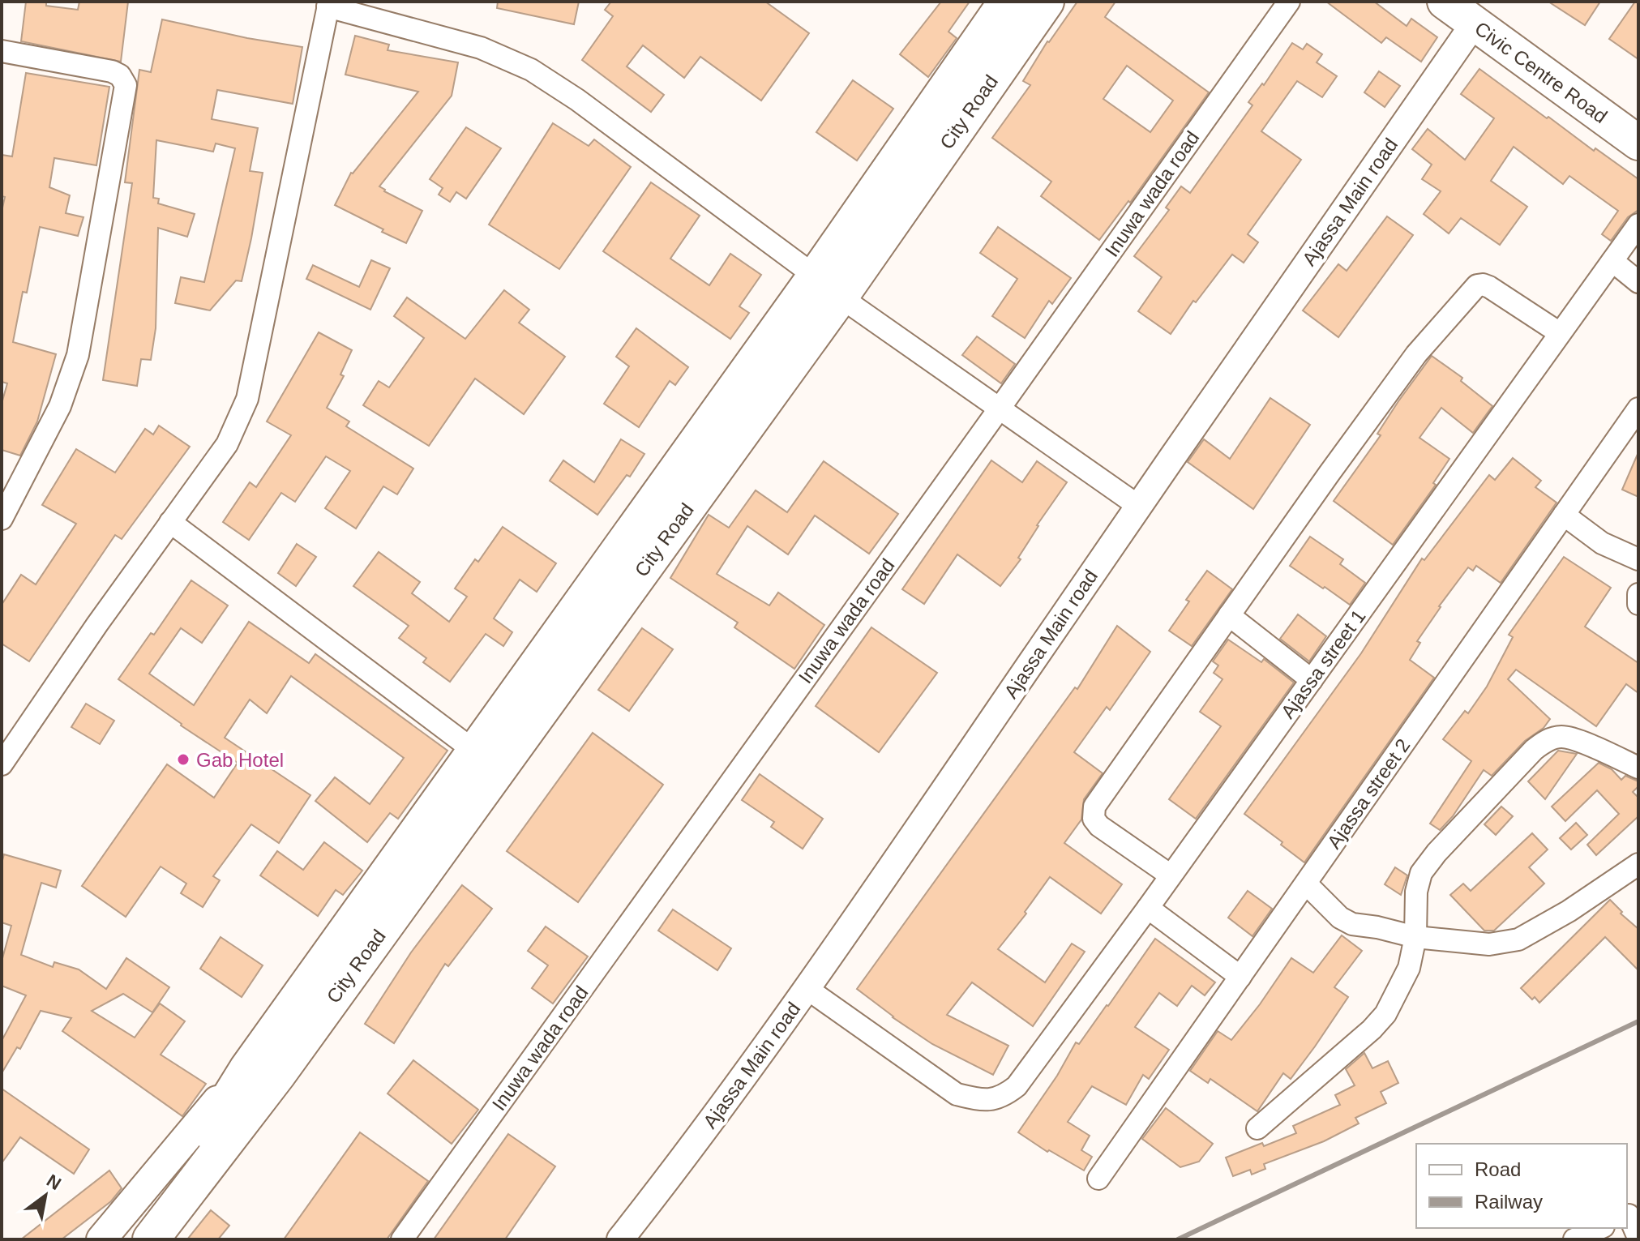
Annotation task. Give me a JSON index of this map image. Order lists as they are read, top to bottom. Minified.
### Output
{"streets":{"highway":["City Road"],"main road":["Civic Centre Road"],"street":["Inuwa wada road","Ajassa Main road","Ajassa street 1","Ajassa street 2"]},"crossings":[["Civic Centre Road","Ajassa Main road"],["Ajassa Main road","Ajassa street 1"]],"places":["Gab Hotel"],"legend":["Road","Railway"],"north":"top right"}
